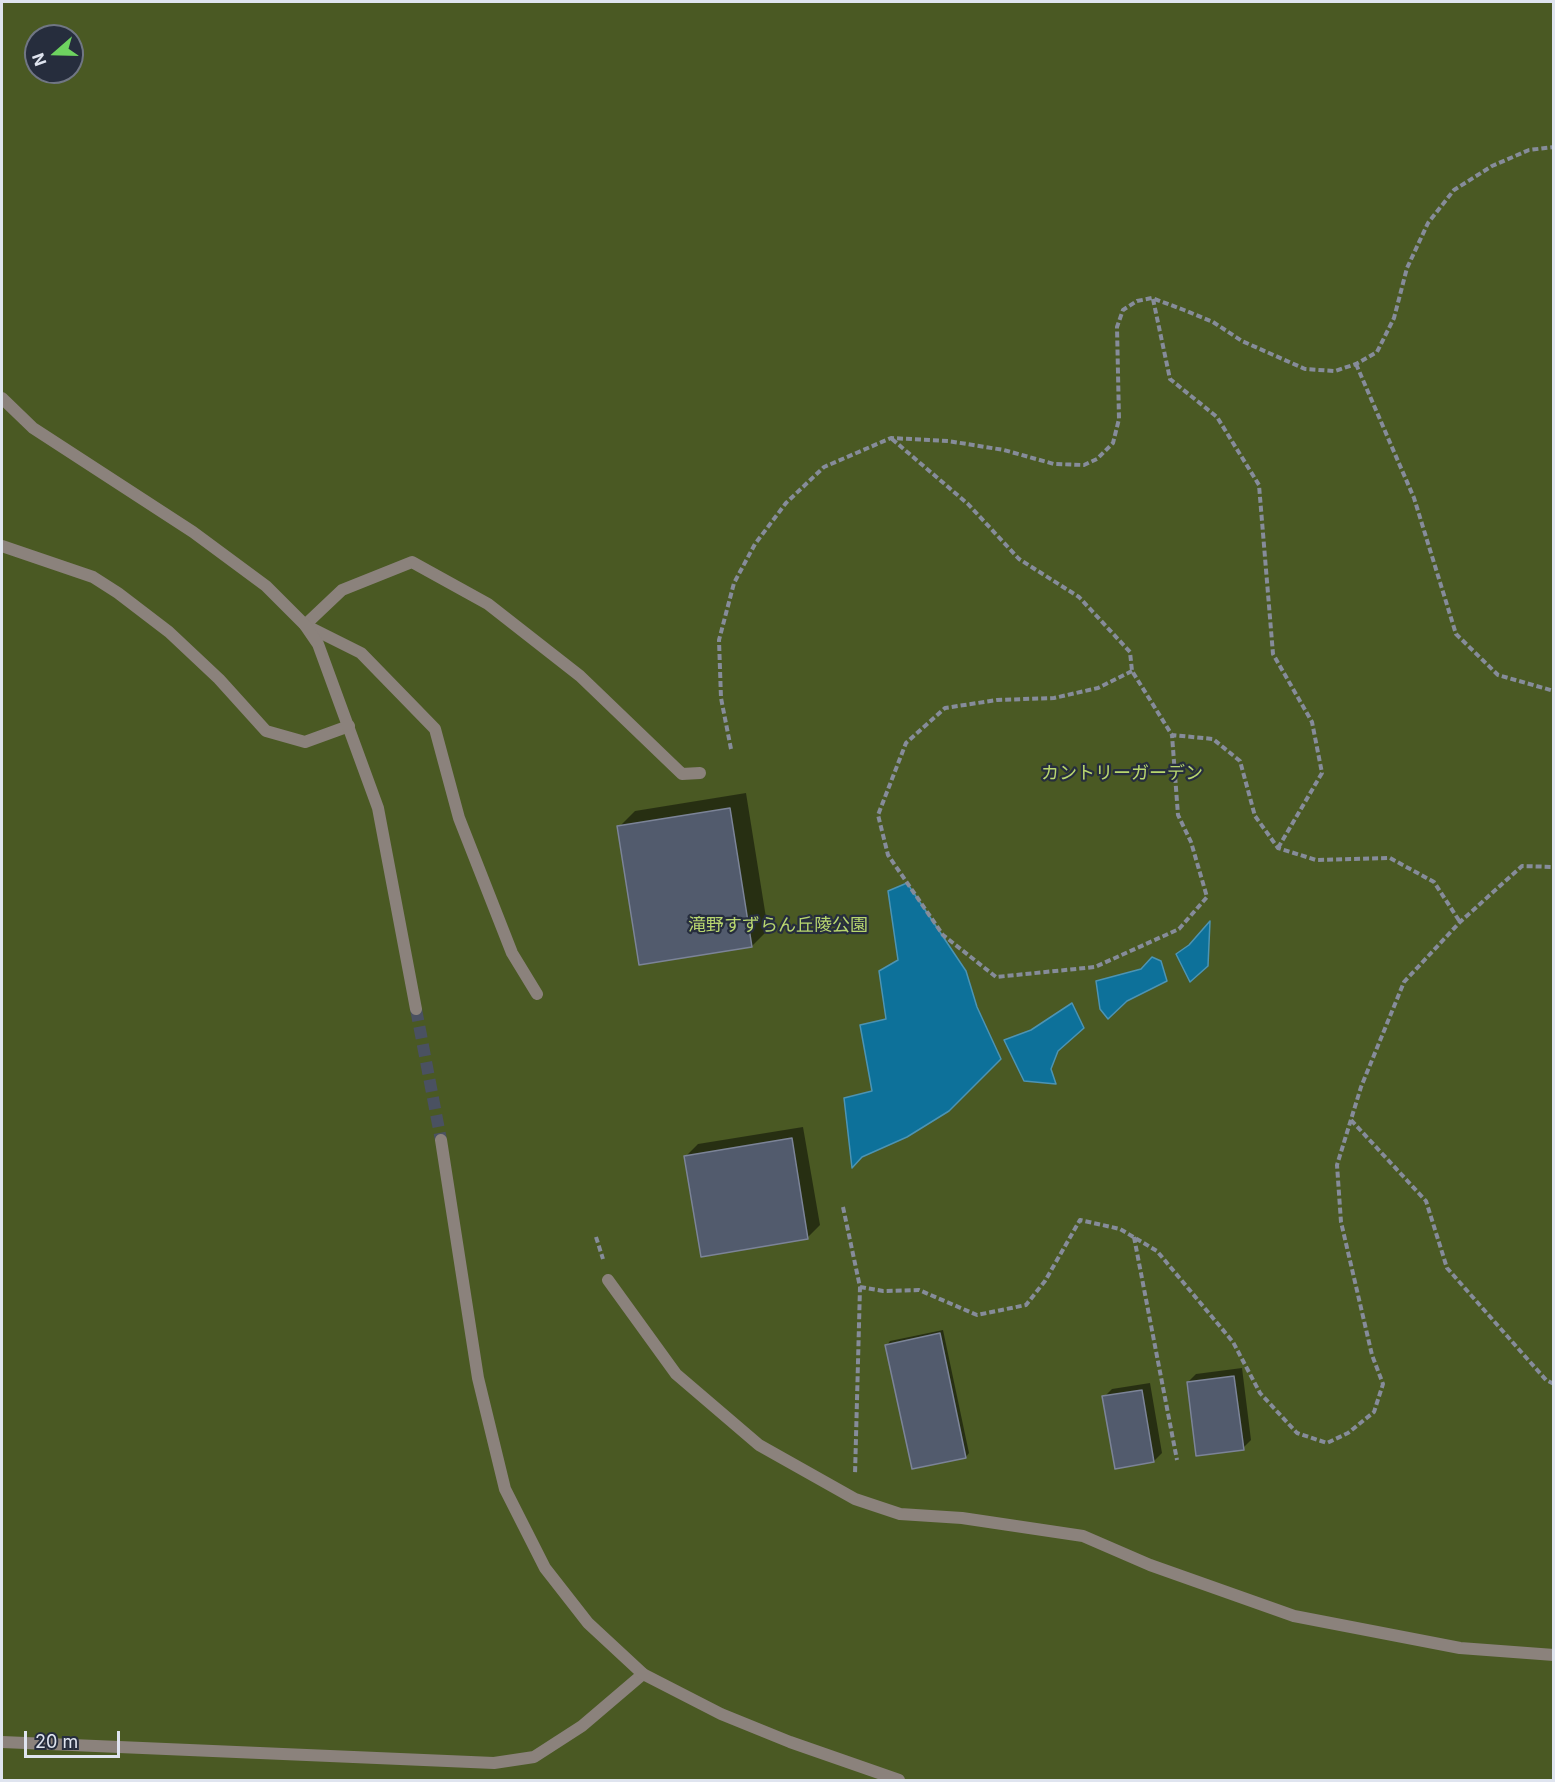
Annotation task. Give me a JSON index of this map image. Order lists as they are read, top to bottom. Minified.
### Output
{"parks":["カントリーガーデン","滝野すずらん丘陵公園"],"scale_bar":"20 m","north":"left"}
